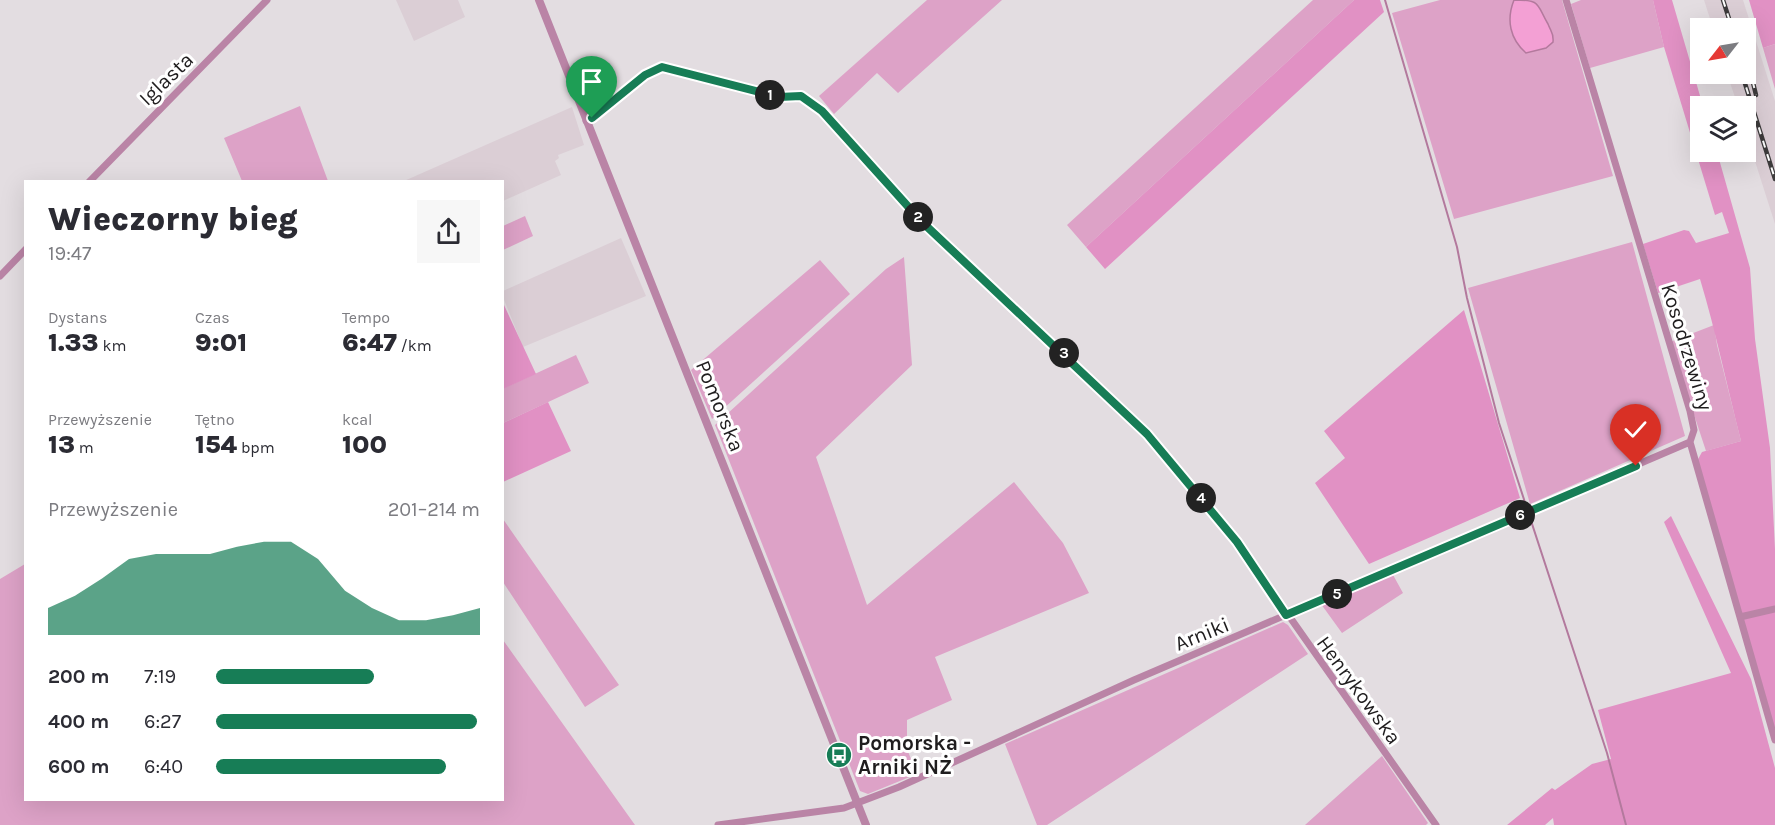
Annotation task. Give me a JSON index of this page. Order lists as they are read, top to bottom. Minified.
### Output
{"streets":{"street":["Iglasta","Kosodrzewiny","Pomorska","Arniki","Henrykowska"]},"crossings":[["Kosodrzewiny","Arniki"],["Pomorska","Arniki"],["Pomorska","Henrykowska"],["Arniki","Henrykowska"]],"places":{"bus stop":["Pomorska - Arniki NŻ"]},"north":"bottom left","page":{"pins":["1","2","3","4","6","5"],"heading":["Wieczorny bieg","19:47"],"stats":[["Dystans","1.33 km"],["Czas","9:01"],["Tempo","6:47 /km"],["Przewyższenie","13 m"],["Tętno","154 bpm"],["kcal","100"]],"chart":["Przewyższenie","201–214 m"],"list":[{"name":"200 m","note":"7:19"},{"name":"400 m","note":"6:27"},{"name":"600 m","note":"6:40"}]}}
